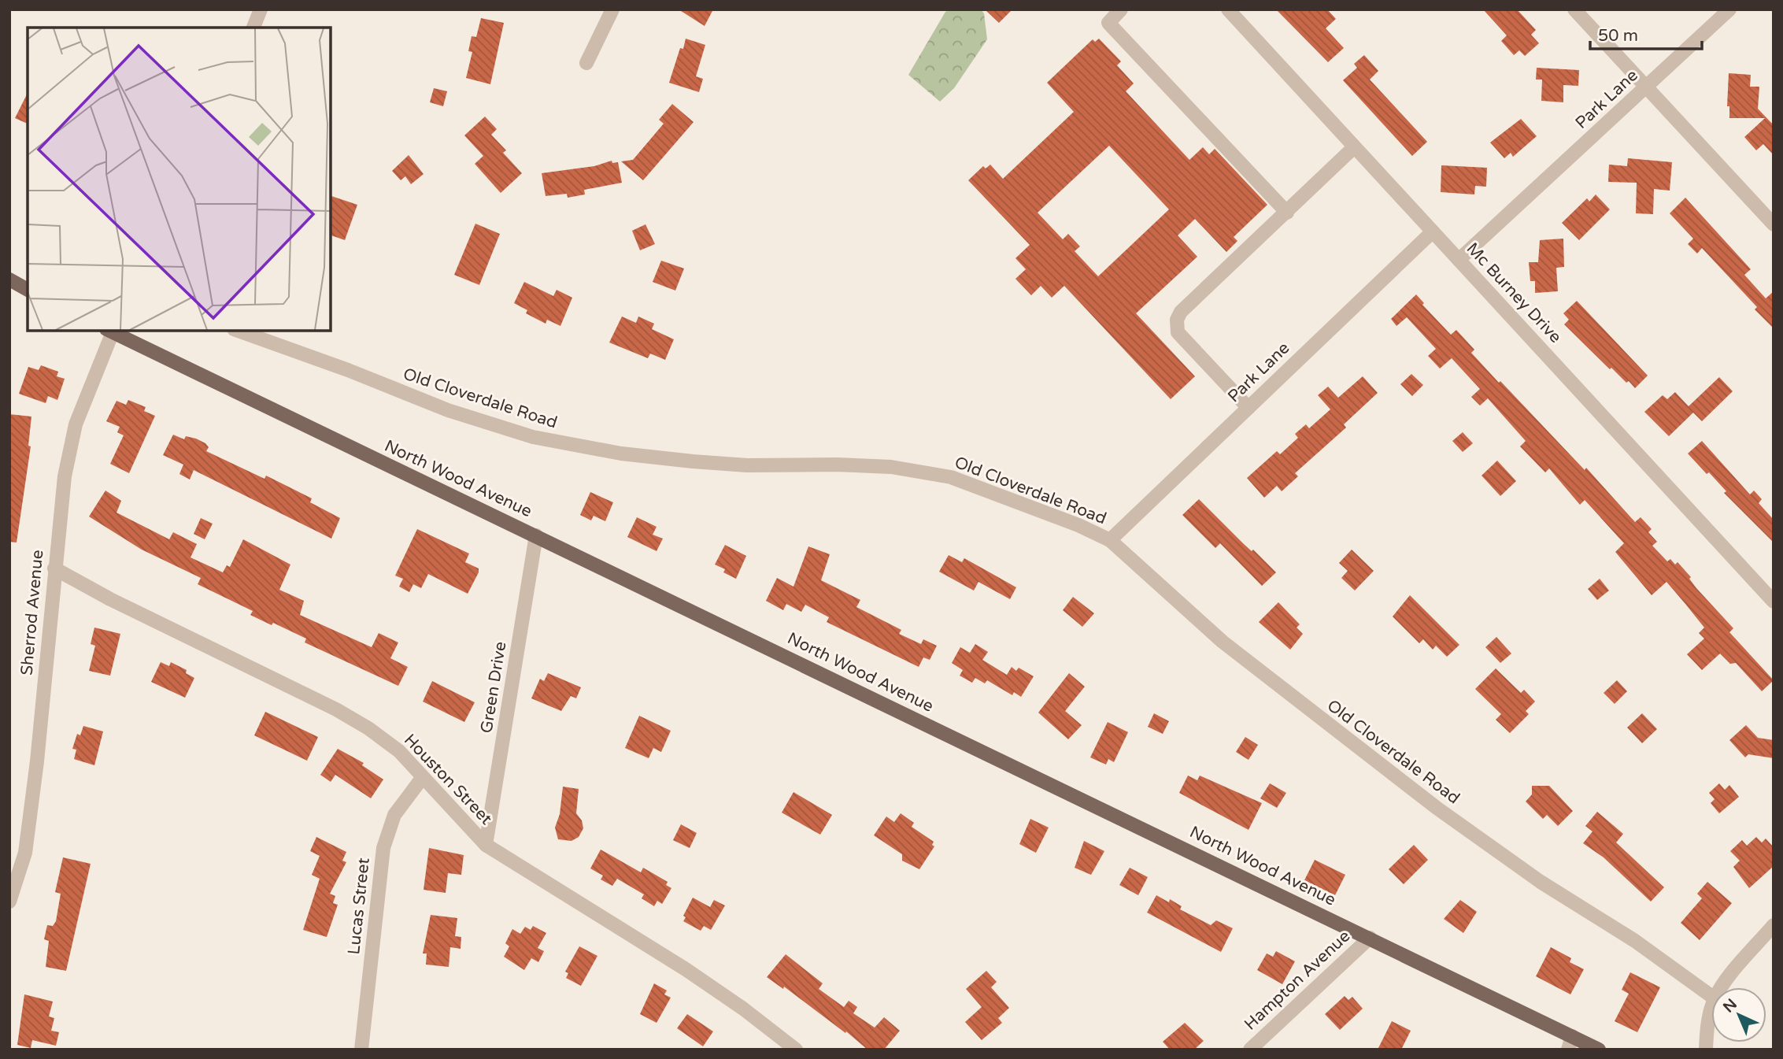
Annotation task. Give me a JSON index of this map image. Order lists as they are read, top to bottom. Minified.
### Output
{"streets":{"main road":["North Wood Avenue"],"street":["Park Lane","Mc Burney Drive","Old Cloverdale Road","Sherrod Avenue","Green Drive","Houston Street","Lucas Street","Hampton Avenue"]},"crossings":[["Park Lane","Mc Burney Drive"],["Park Lane","Old Cloverdale Road"],["North Wood Avenue","Sherrod Avenue"],["North Wood Avenue","Green Drive"],["North Wood Avenue","Hampton Avenue"],["Sherrod Avenue","Houston Street"],["Green Drive","Houston Street"],["Houston Street","Lucas Street"]],"scale_bar":"50 m","north":"top left"}
